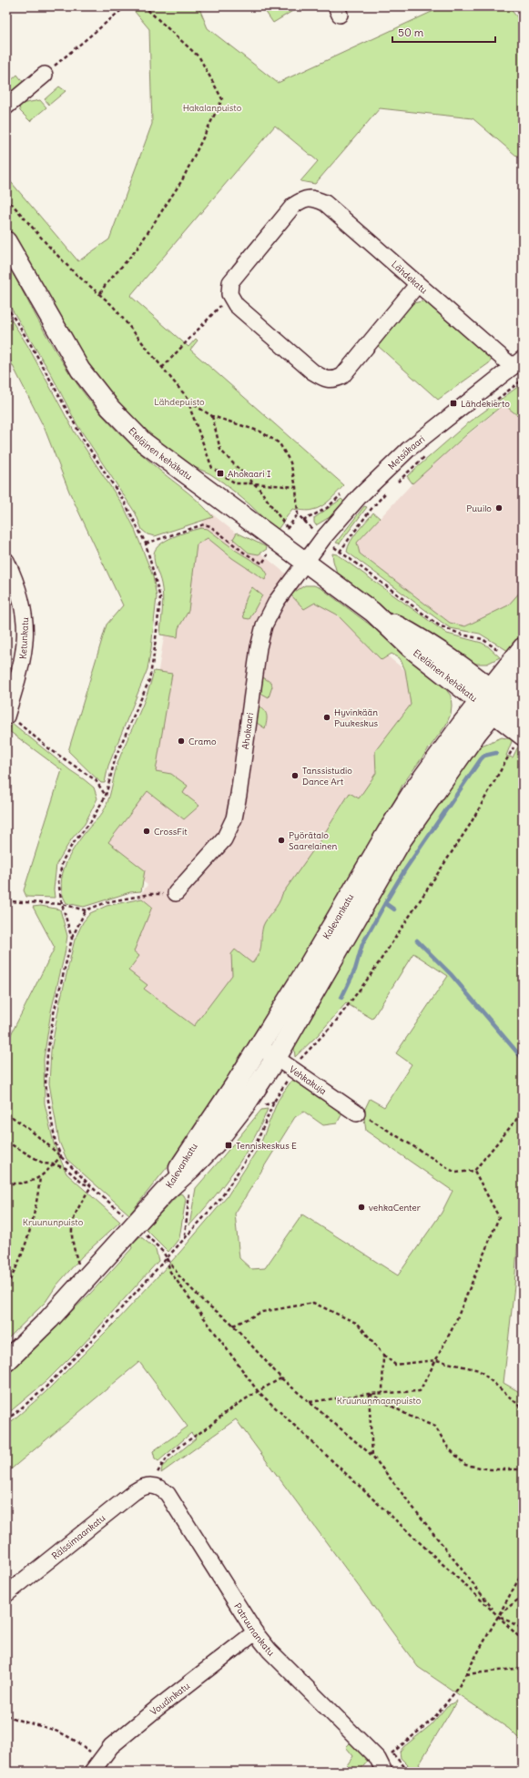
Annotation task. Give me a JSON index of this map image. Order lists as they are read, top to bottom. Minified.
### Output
{"streets":{"main road":["Kalevankatu"],"street":["Lähdekatu","Eteläinen kehäkatu","Metsäkaari","Ketunkatu","Ahokaari","Vehkakuja","Rälssimaankatu","Patruunankatu","Voudinkatu"]},"crossings":[["Lähdekatu","Metsäkaari"],["Eteläinen kehäkatu","Metsäkaari"],["Eteläinen kehäkatu","Ahokaari"],["Eteläinen kehäkatu","Kalevankatu"],["Metsäkaari","Ahokaari"],["Kalevankatu","Vehkakuja"],["Rälssimaankatu","Patruunankatu"],["Patruunankatu","Voudinkatu"]],"parks":["Hakalanpuisto","Lähdepuisto","Kruununpuisto","Kruununmaanpuisto"],"places":{"transit":["Lähdekierto","Ahokaari I","Tenniskeskus E"],"other":["Puuilo","Hyvinkään Puukeskus","Cramo","Tanssistudio Dance Art","CrossFit","Pyörätalo Saarelainen","vehkaCenter"]},"scale_bar":"50 m"}
